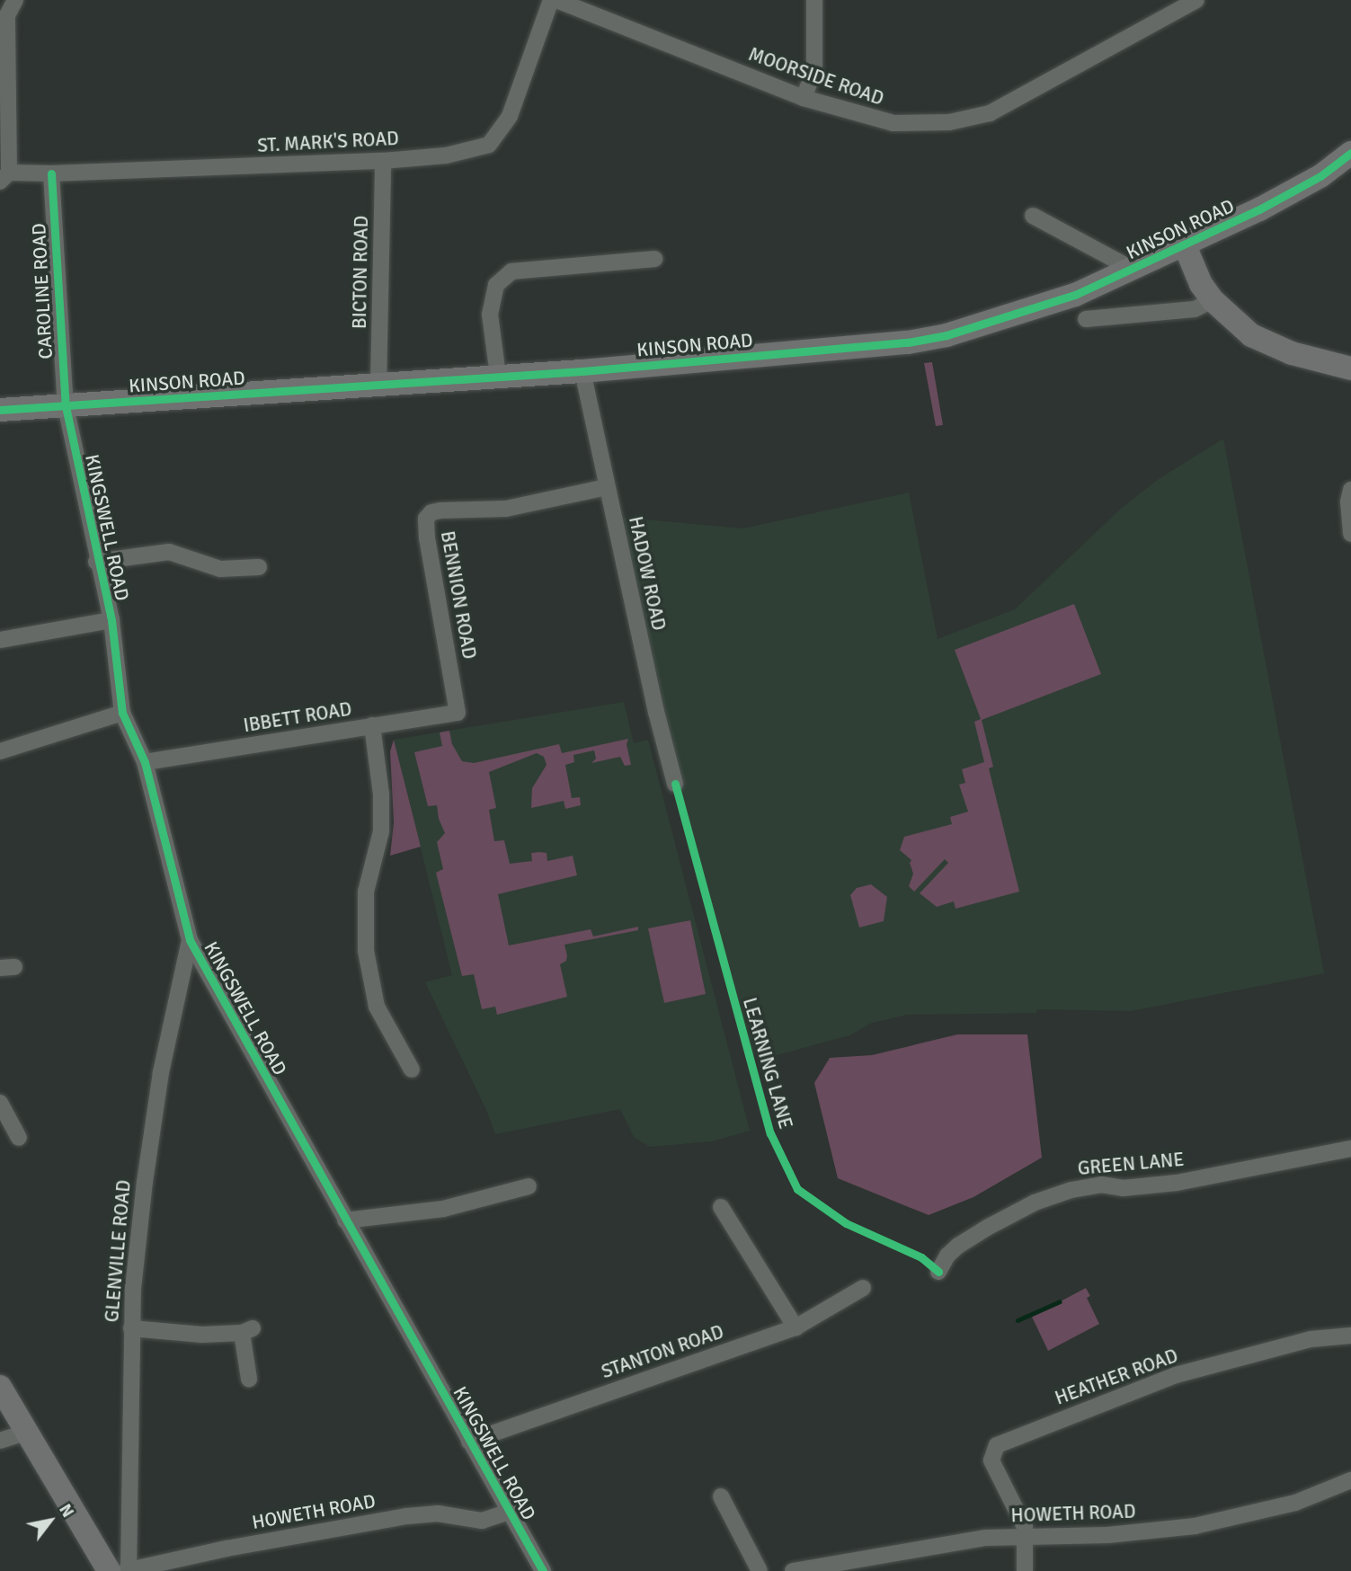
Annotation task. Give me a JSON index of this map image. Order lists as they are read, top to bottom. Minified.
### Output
{"streets":{"street":["MOORSIDE ROAD","ST. MARK'S ROAD","KINSON ROAD","BICTON ROAD","CAROLINE ROAD","KINGSWELL ROAD","HADOW ROAD","BENNION ROAD","IBBETT ROAD","GREEN LANE","GLENVILLE ROAD","STANTON ROAD","HEATHER ROAD","HOWETH ROAD"],"cycle path":["LEARNING LANE"]},"crossings":[["ST. MARK'S ROAD","BICTON ROAD"],["ST. MARK'S ROAD","CAROLINE ROAD"],["KINSON ROAD","BICTON ROAD"],["KINSON ROAD","CAROLINE ROAD"],["KINSON ROAD","KINGSWELL ROAD"],["KINSON ROAD","HADOW ROAD"],["CAROLINE ROAD","KINGSWELL ROAD"],["KINGSWELL ROAD","IBBETT ROAD"],["KINGSWELL ROAD","GLENVILLE ROAD"],["KINGSWELL ROAD","STANTON ROAD"],["KINGSWELL ROAD","HOWETH ROAD"],["HADOW ROAD","BENNION ROAD"],["BENNION ROAD","IBBETT ROAD"],["GLENVILLE ROAD","HOWETH ROAD"],["HEATHER ROAD","HOWETH ROAD"]],"north":"top right"}
